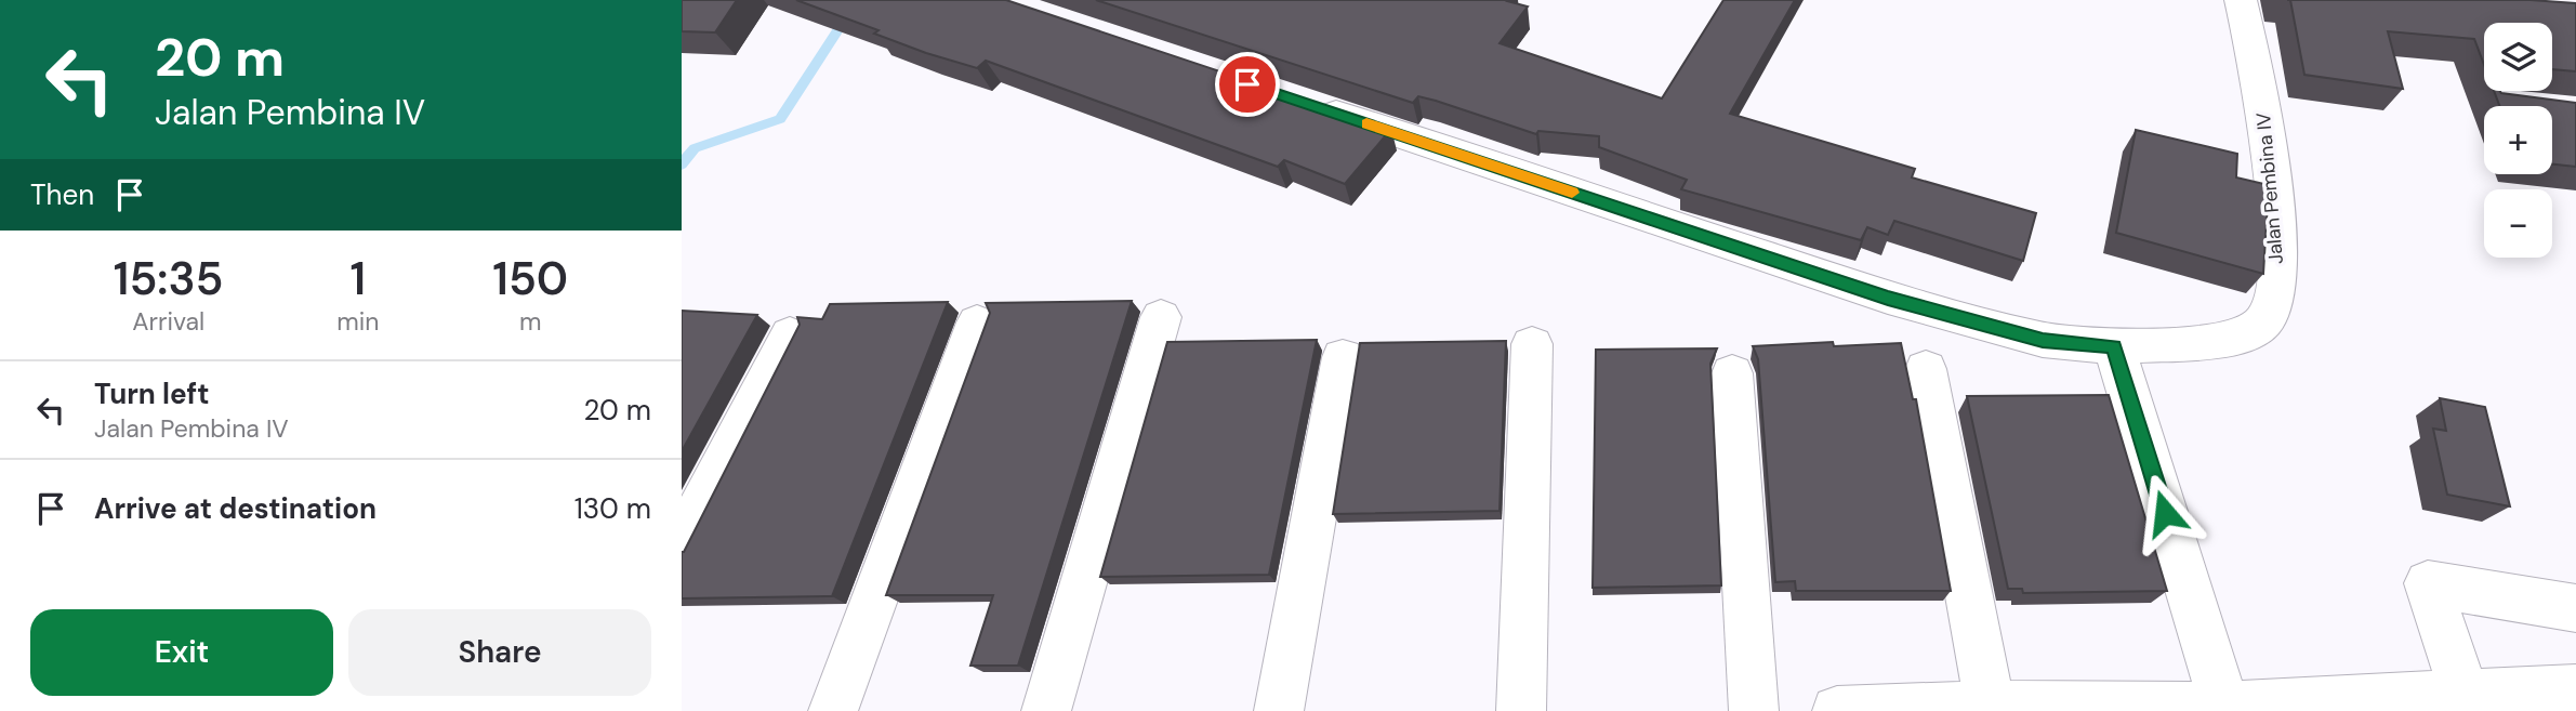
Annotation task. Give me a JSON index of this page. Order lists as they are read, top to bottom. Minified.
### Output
{"streets":{"street":["Jalan Pembina IV"]},"page":{"turn":["20 m","Jalan Pembina IV"],"map_buttons":["+","−"],"then":"Then","eta":["15:35","Arrival","1","min","150","m"],"list":[{"name":"Turn left","note":"Jalan Pembina IV","value":"20 m"},{"name":"Arrive at destination","value":"130 m"}],"buttons":["Exit","Share"]}}
